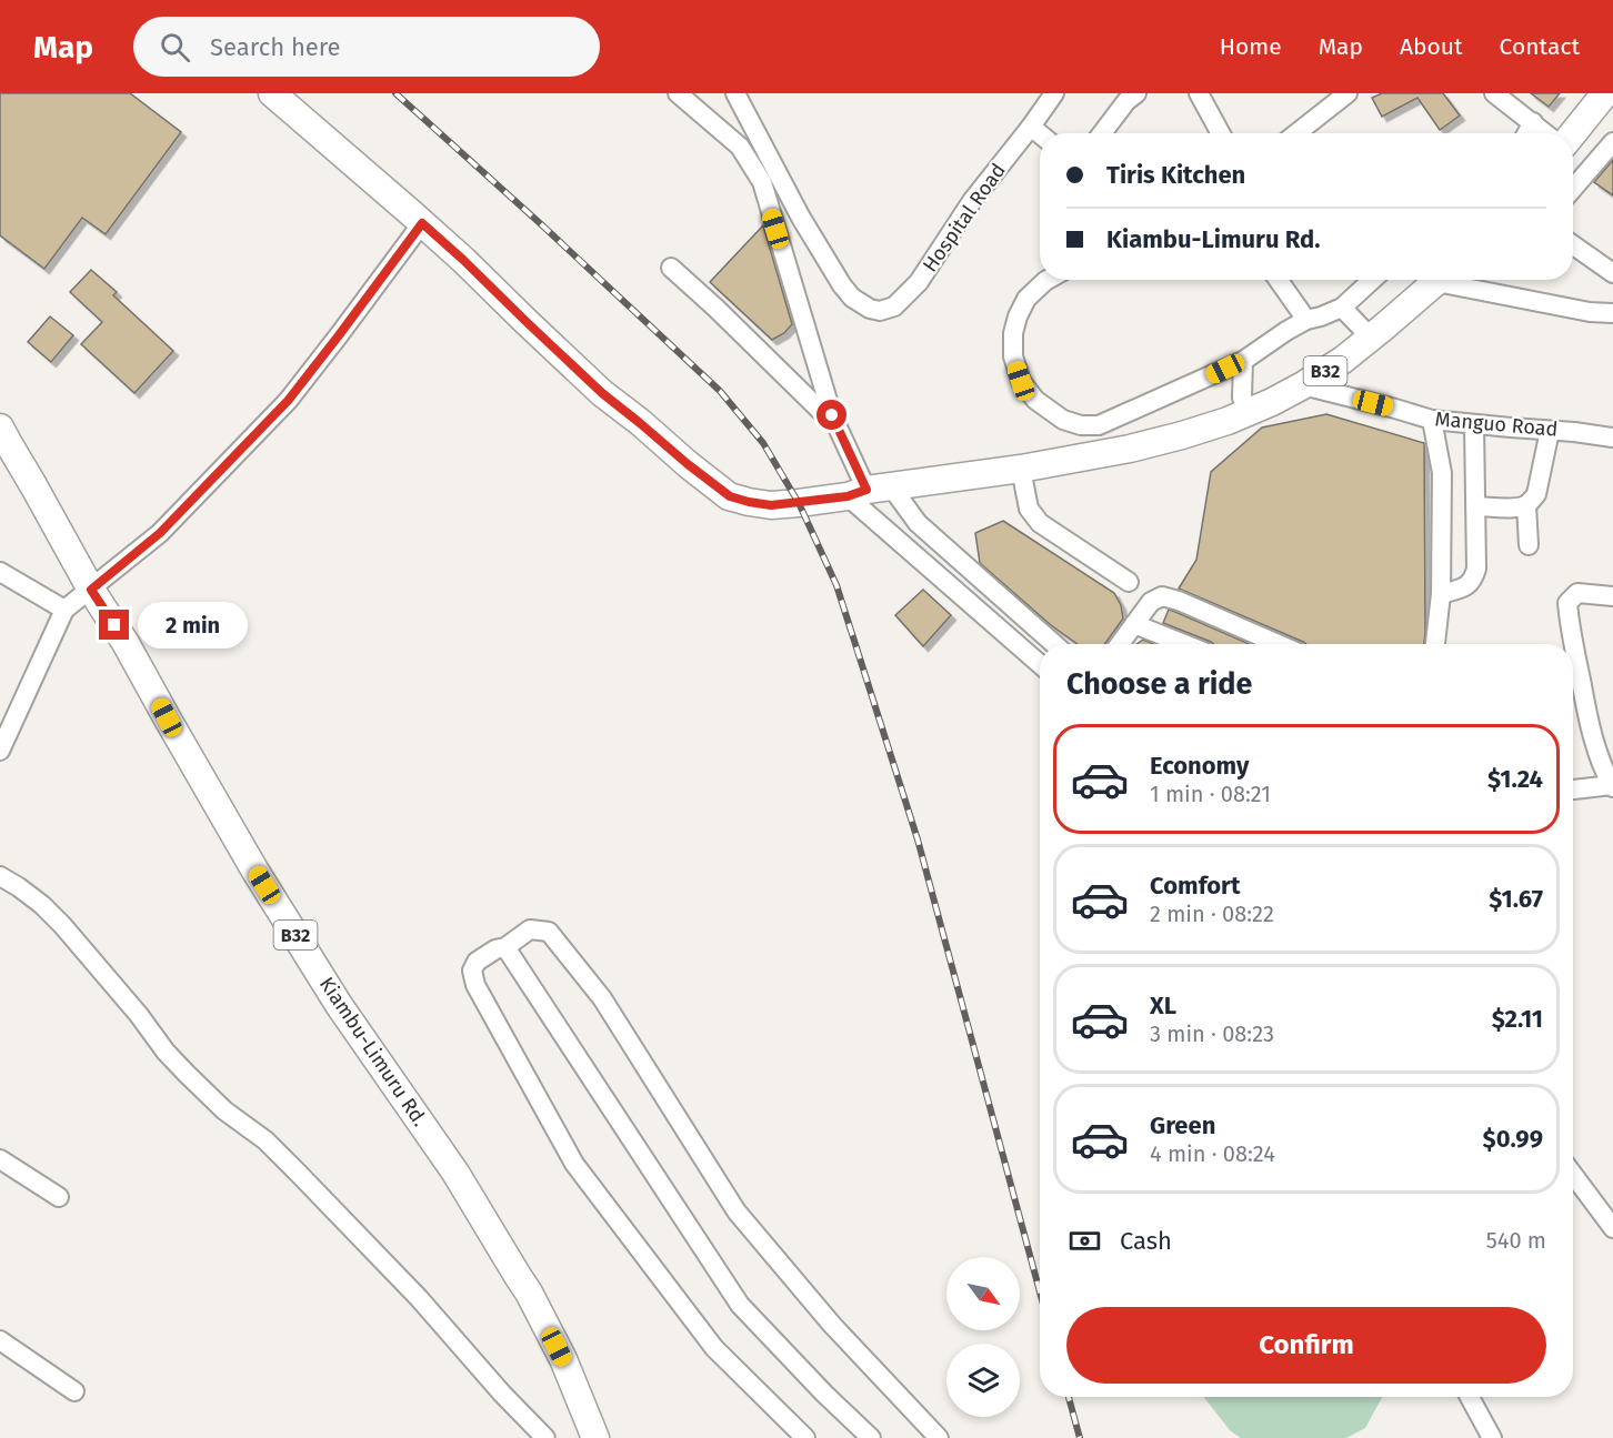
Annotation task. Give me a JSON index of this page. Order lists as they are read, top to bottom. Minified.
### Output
{"streets":{"highway":["B32","Kiambu-Limuru Rd."],"street":["Hospital Road","Manguo Road"]},"crossings":[["B32","Manguo Road"]],"north":"bottom right","page":{"header":"Map","search":"Search here","nav":["Home","Map","About","Contact"],"banner":["Tiris Kitchen","Kiambu-Limuru Rd."],"bubble":"2 min","heading":"Choose a ride","list":[{"name":"Economy","note":"1 min · 08:21","value":"$1.24"},{"name":"Comfort","note":"2 min · 08:22","value":"$1.67"},{"name":"XL","note":"3 min · 08:23","value":"$2.11"},{"name":"Green","note":"4 min · 08:24","value":"$0.99"}],"pay":["Cash","540 m"],"buttons":"Confirm"}}
